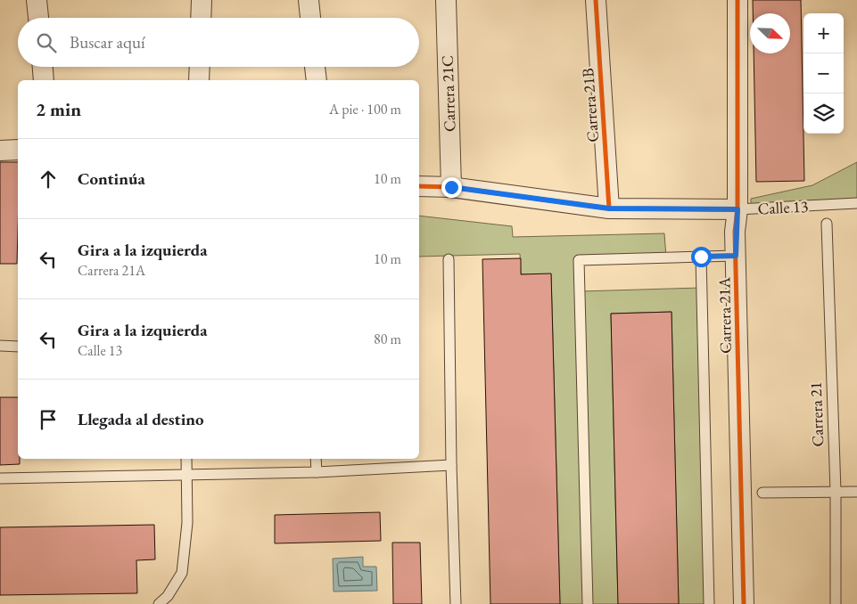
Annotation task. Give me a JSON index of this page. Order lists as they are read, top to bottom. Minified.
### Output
{"streets":{"street":["Carrera 21C","Carrera 21B","Calle 13","Carrera 21A"],"lane":["Carrera 21"]},"crossings":[["Carrera 21C","Calle 13"],["Carrera 21B","Calle 13"],["Calle 13","Carrera 21A"]],"north":"bottom right","page":{"map_buttons":["+","−"],"search":"Buscar aquí","heading":["2 min","A pie · 100 m"],"list":[["Continúa","10 m"],["Gira a la izquierda","Carrera 21A","10 m"],["Gira a la izquierda","Calle 13","80 m"],"Llegada al destino"]}}
